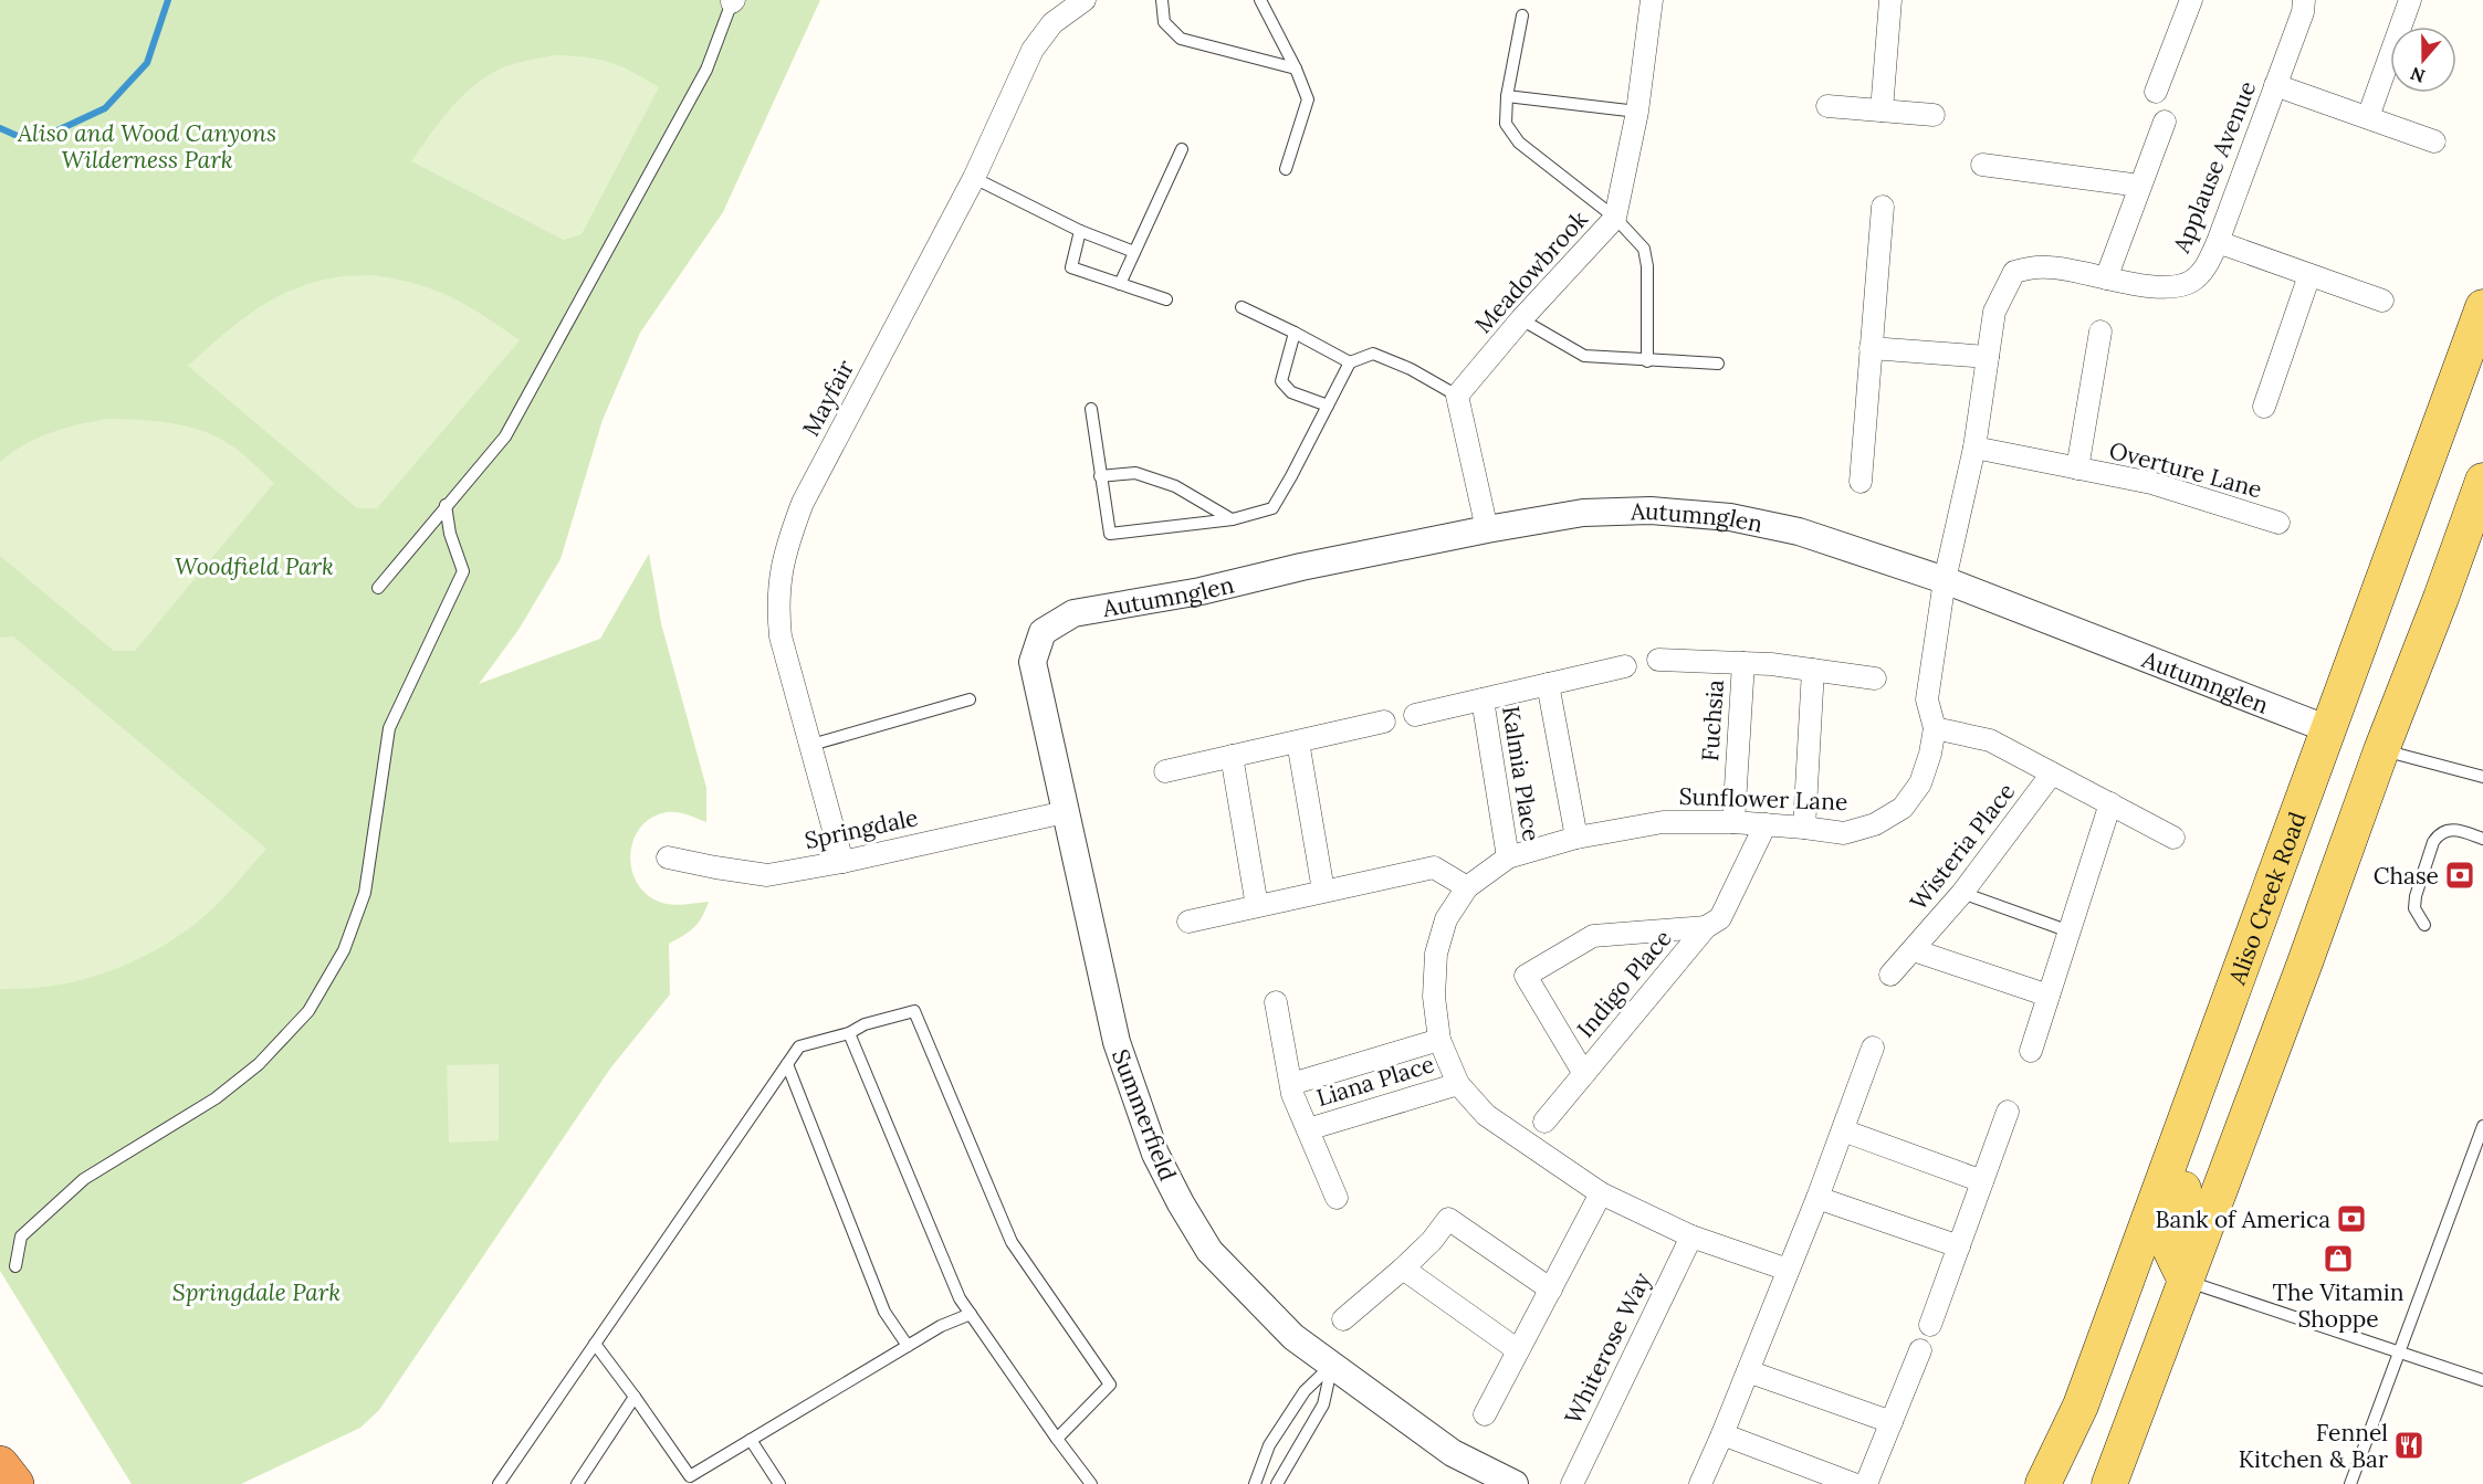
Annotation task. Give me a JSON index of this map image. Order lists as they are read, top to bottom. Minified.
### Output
{"streets":{"main road":["Aliso Creek Road"],"street":["Applause Avenue","Meadowbrook","Mayfair","Overture Lane","Autumnglen","Fuchsia","Kalmia Place","Sunflower Lane","Springdale","Wisteria Place","Indigo Place","Liana Place","Summerfield","Whiterose Way"]},"crossings":[["Applause Avenue","Overture Lane"],["Applause Avenue","Autumnglen"],["Applause Avenue","Sunflower Lane"],["Mayfair","Springdale"],["Autumnglen","Sunflower Lane"],["Autumnglen","Aliso Creek Road"],["Autumnglen","Summerfield"],["Fuchsia","Sunflower Lane"],["Kalmia Place","Sunflower Lane"],["Sunflower Lane","Wisteria Place"],["Sunflower Lane","Indigo Place"],["Sunflower Lane","Liana Place"],["Sunflower Lane","Whiterose Way"],["Springdale","Summerfield"]],"parks":["Aliso and Wood Canyons Wilderness Park","Woodfield Park","Springdale Park"],"places":{"bank":["Chase","Bank of America"],"shop":["The Vitamin Shoppe"],"restaurant":["Fennel Kitchen & Bar"]},"north":"bottom"}
